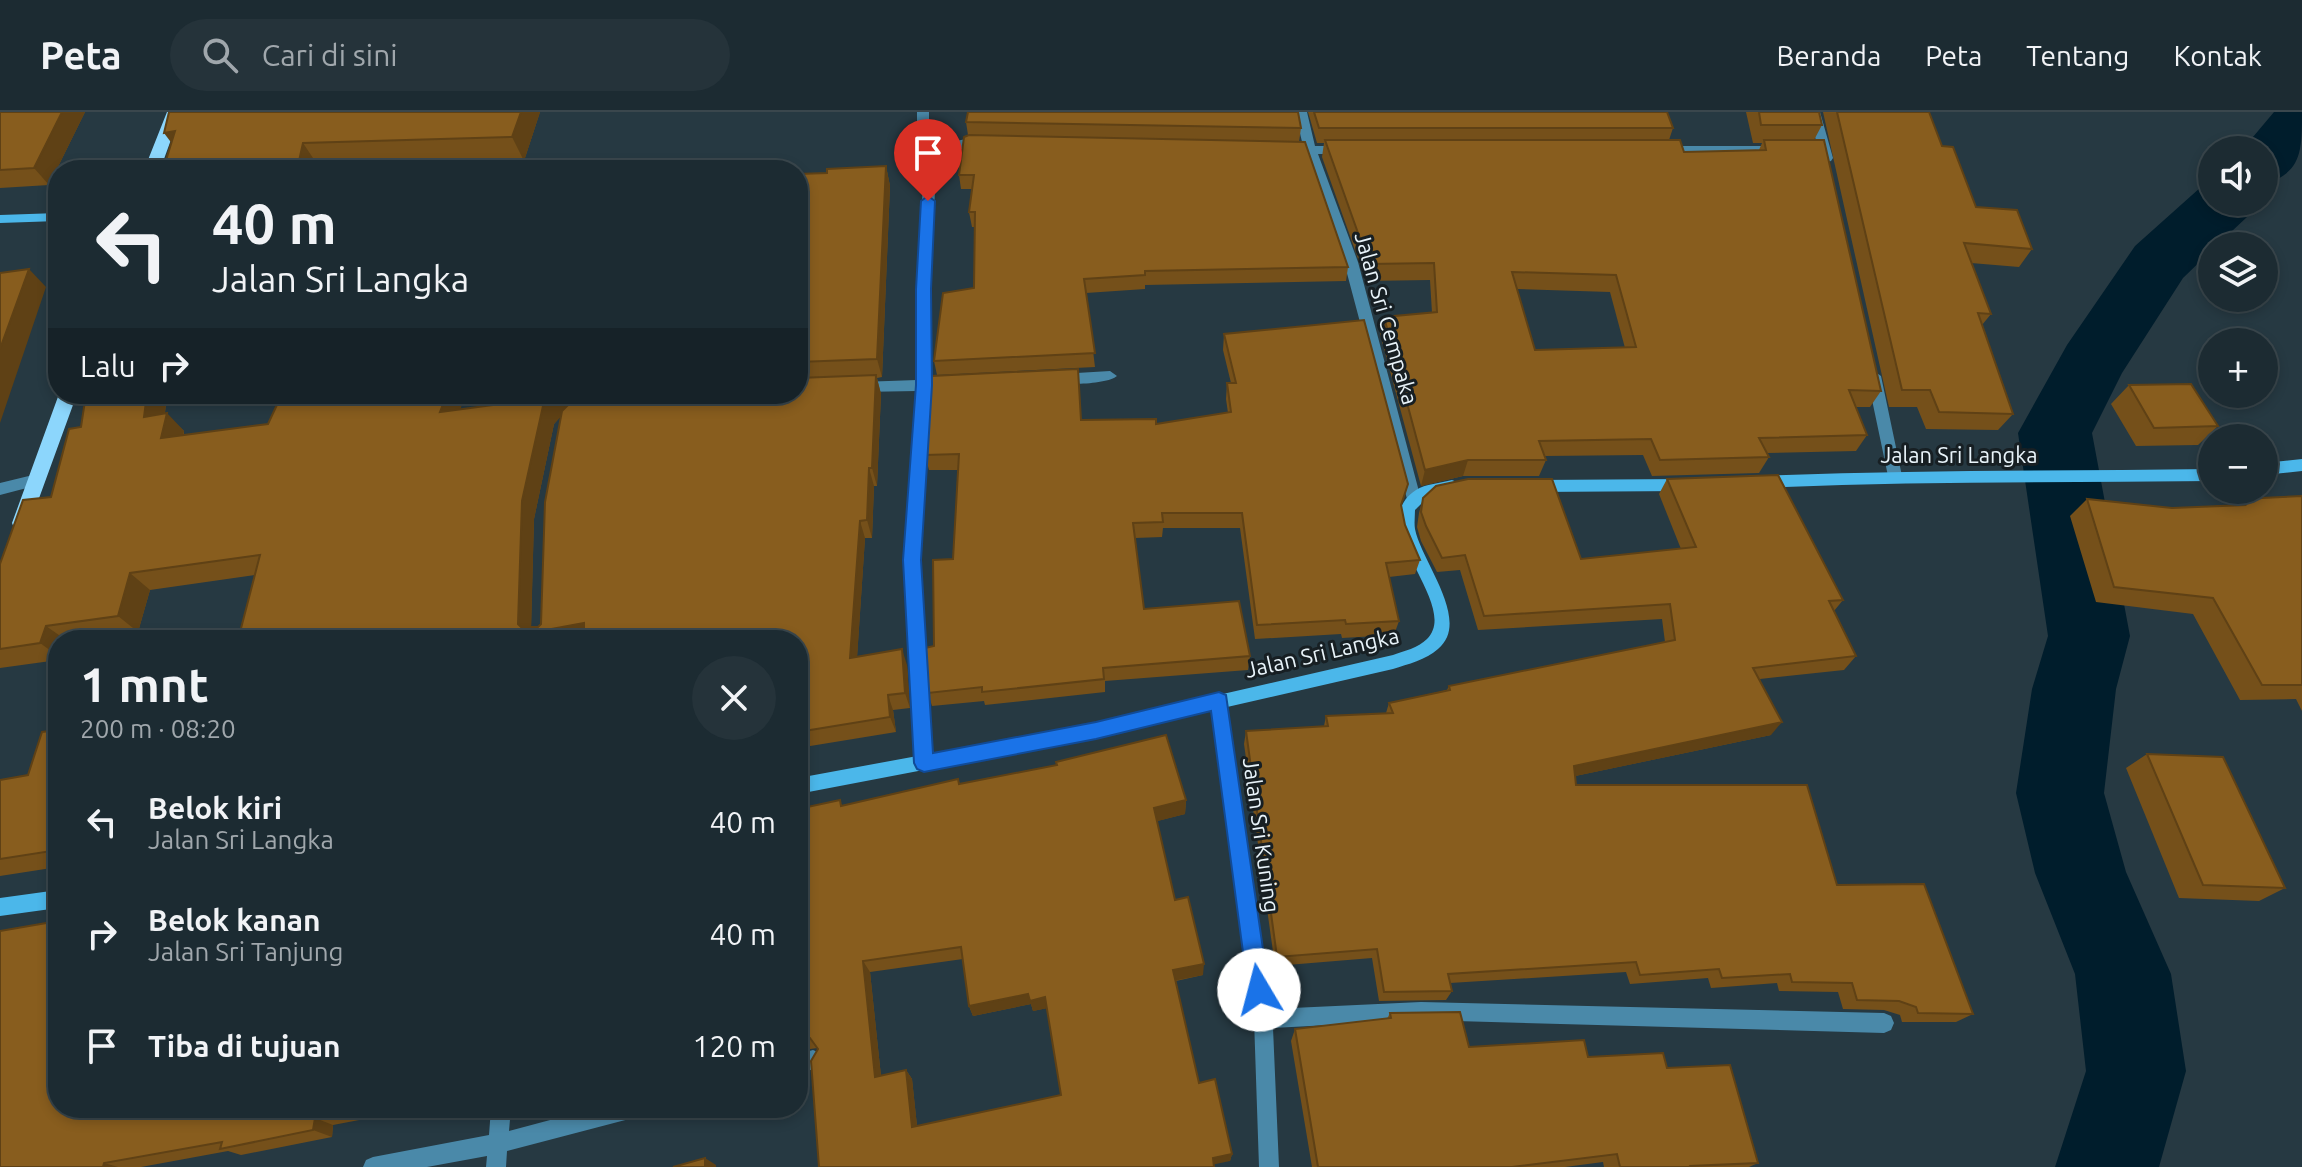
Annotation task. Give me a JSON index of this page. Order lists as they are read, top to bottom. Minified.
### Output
{"streets":{"street":["Jalan Sri Cempaka","Jalan Sri Langka","Jalan Sri Kuning"]},"crossings":[["Jalan Sri Cempaka","Jalan Sri Langka"],["Jalan Sri Langka","Jalan Sri Kuning"]],"page":{"header":"Peta","search":"Cari di sini","nav":["Beranda","Peta","Tentang","Kontak"],"map_buttons":["+","−"],"turn":["40 m","Jalan Sri Langka"],"then":"Lalu","heading":["1 mnt","200 m · 08:20"],"list":[{"name":"Belok kiri","note":"Jalan Sri Langka","value":"40 m"},{"name":"Belok kanan","note":"Jalan Sri Tanjung","value":"40 m"},{"name":"Tiba di tujuan","value":"120 m"}]}}
